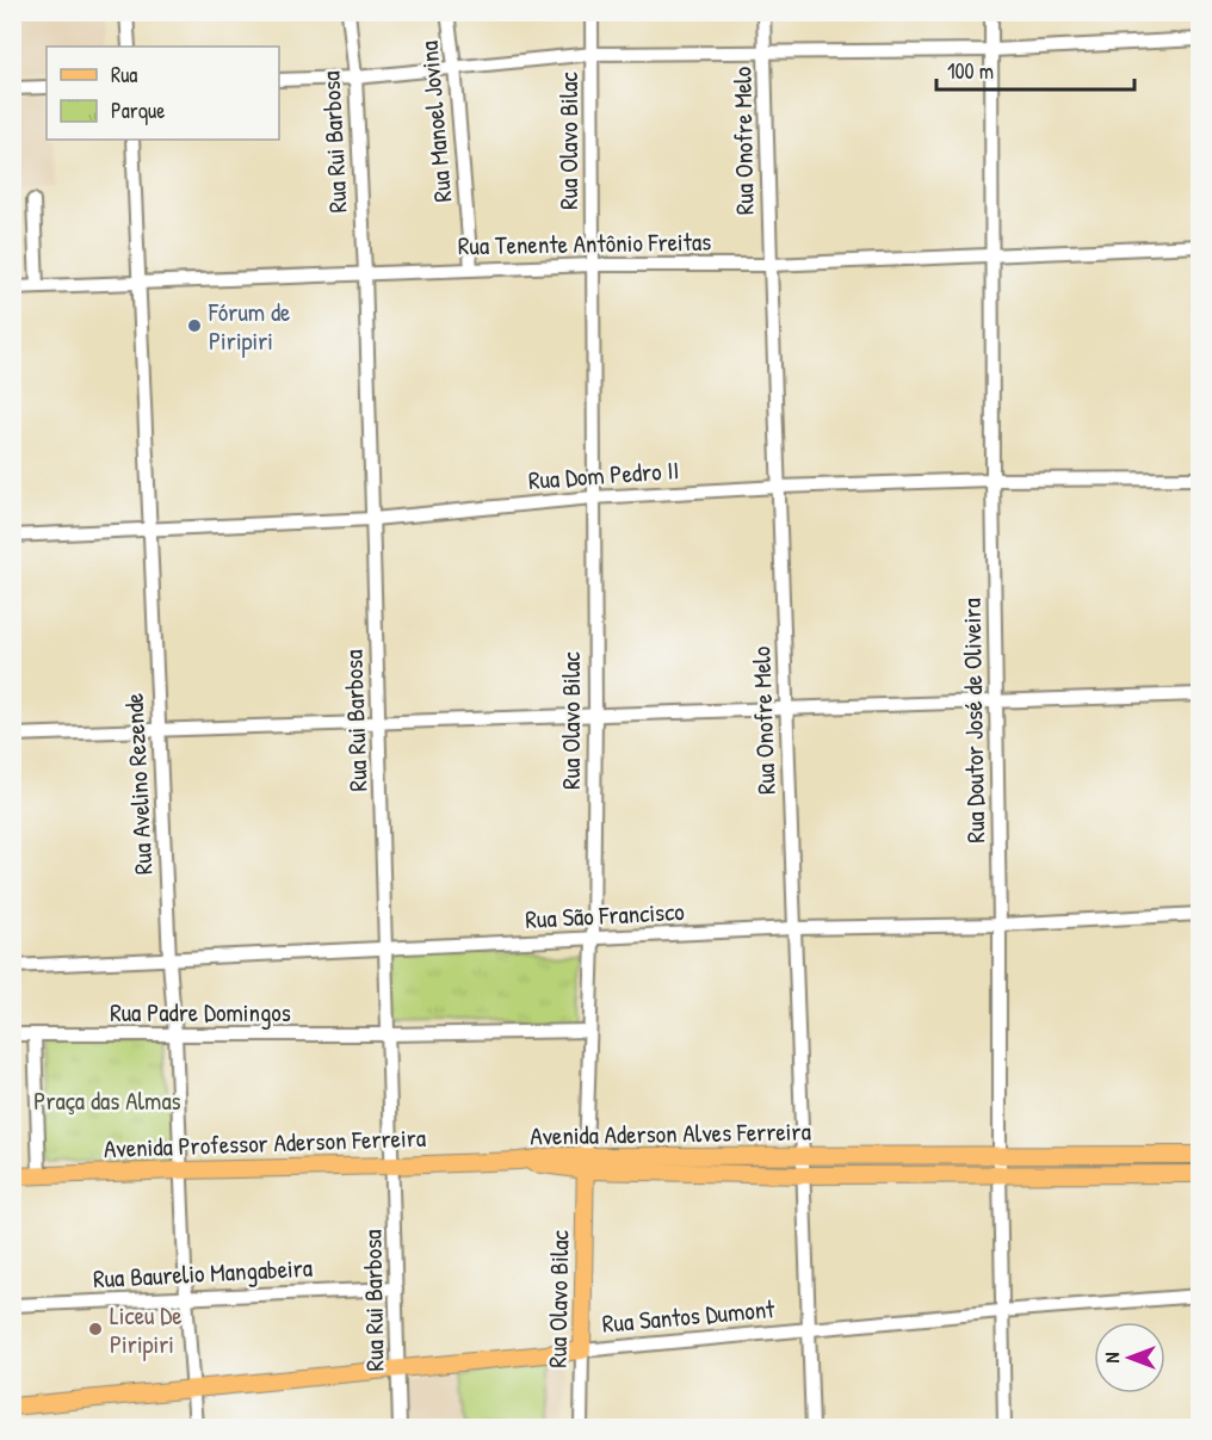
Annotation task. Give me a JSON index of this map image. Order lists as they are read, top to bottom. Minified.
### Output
{"streets":{"main road":["Rua Olavo Bilac","Avenida Aderson Alves Ferreira","Avenida Professor Aderson Ferreira","Rua Santos Dumont"],"street":["Rua Manoel Jovina","Rua Onofre Melo","Rua Rui Barbosa","Rua Tenente Antônio Freitas","Rua Dom Pedro II","Rua Doutor José de Oliveira","Rua Avelino Rezende","Rua São Francisco","Rua Padre Domingos","Rua Baurelio Mangabeira"]},"crossings":[["Rua Manoel Jovina","Rua Tenente Antônio Freitas"],["Rua Olavo Bilac","Rua Tenente Antônio Freitas"],["Rua Olavo Bilac","Rua Dom Pedro II"],["Rua Olavo Bilac","Rua São Francisco"],["Rua Olavo Bilac","Rua Padre Domingos"],["Rua Olavo Bilac","Avenida Aderson Alves Ferreira"],["Rua Olavo Bilac","Rua Santos Dumont"],["Rua Onofre Melo","Rua Tenente Antônio Freitas"],["Rua Onofre Melo","Rua Dom Pedro II"],["Rua Onofre Melo","Rua São Francisco"],["Rua Onofre Melo","Avenida Aderson Alves Ferreira"],["Rua Onofre Melo","Rua Santos Dumont"],["Rua Rui Barbosa","Rua Tenente Antônio Freitas"],["Rua Rui Barbosa","Rua Dom Pedro II"],["Rua Rui Barbosa","Rua São Francisco"],["Rua Rui Barbosa","Rua Padre Domingos"],["Rua Rui Barbosa","Avenida Professor Aderson Ferreira"],["Rua Rui Barbosa","Rua Baurelio Mangabeira"],["Rua Rui Barbosa","Rua Santos Dumont"],["Rua Tenente Antônio Freitas","Rua Doutor José de Oliveira"],["Rua Tenente Antônio Freitas","Rua Avelino Rezende"],["Rua Dom Pedro II","Rua Doutor José de Oliveira"],["Rua Dom Pedro II","Rua Avelino Rezende"],["Rua Doutor José de Oliveira","Rua São Francisco"],["Rua Doutor José de Oliveira","Avenida Aderson Alves Ferreira"],["Rua Doutor José de Oliveira","Rua Santos Dumont"],["Rua Avelino Rezende","Rua São Francisco"],["Rua Avelino Rezende","Rua Padre Domingos"],["Rua Avelino Rezende","Avenida Professor Aderson Ferreira"],["Rua Avelino Rezende","Rua Baurelio Mangabeira"],["Rua Avelino Rezende","Rua Santos Dumont"],["Avenida Aderson Alves Ferreira","Avenida Professor Aderson Ferreira"]],"parks":["Praça das Almas"],"places":["Fórum de Piripiri","Liceu De Piripiri"],"legend":["Rua","Parque"],"scale_bar":"100 m","north":"left"}
